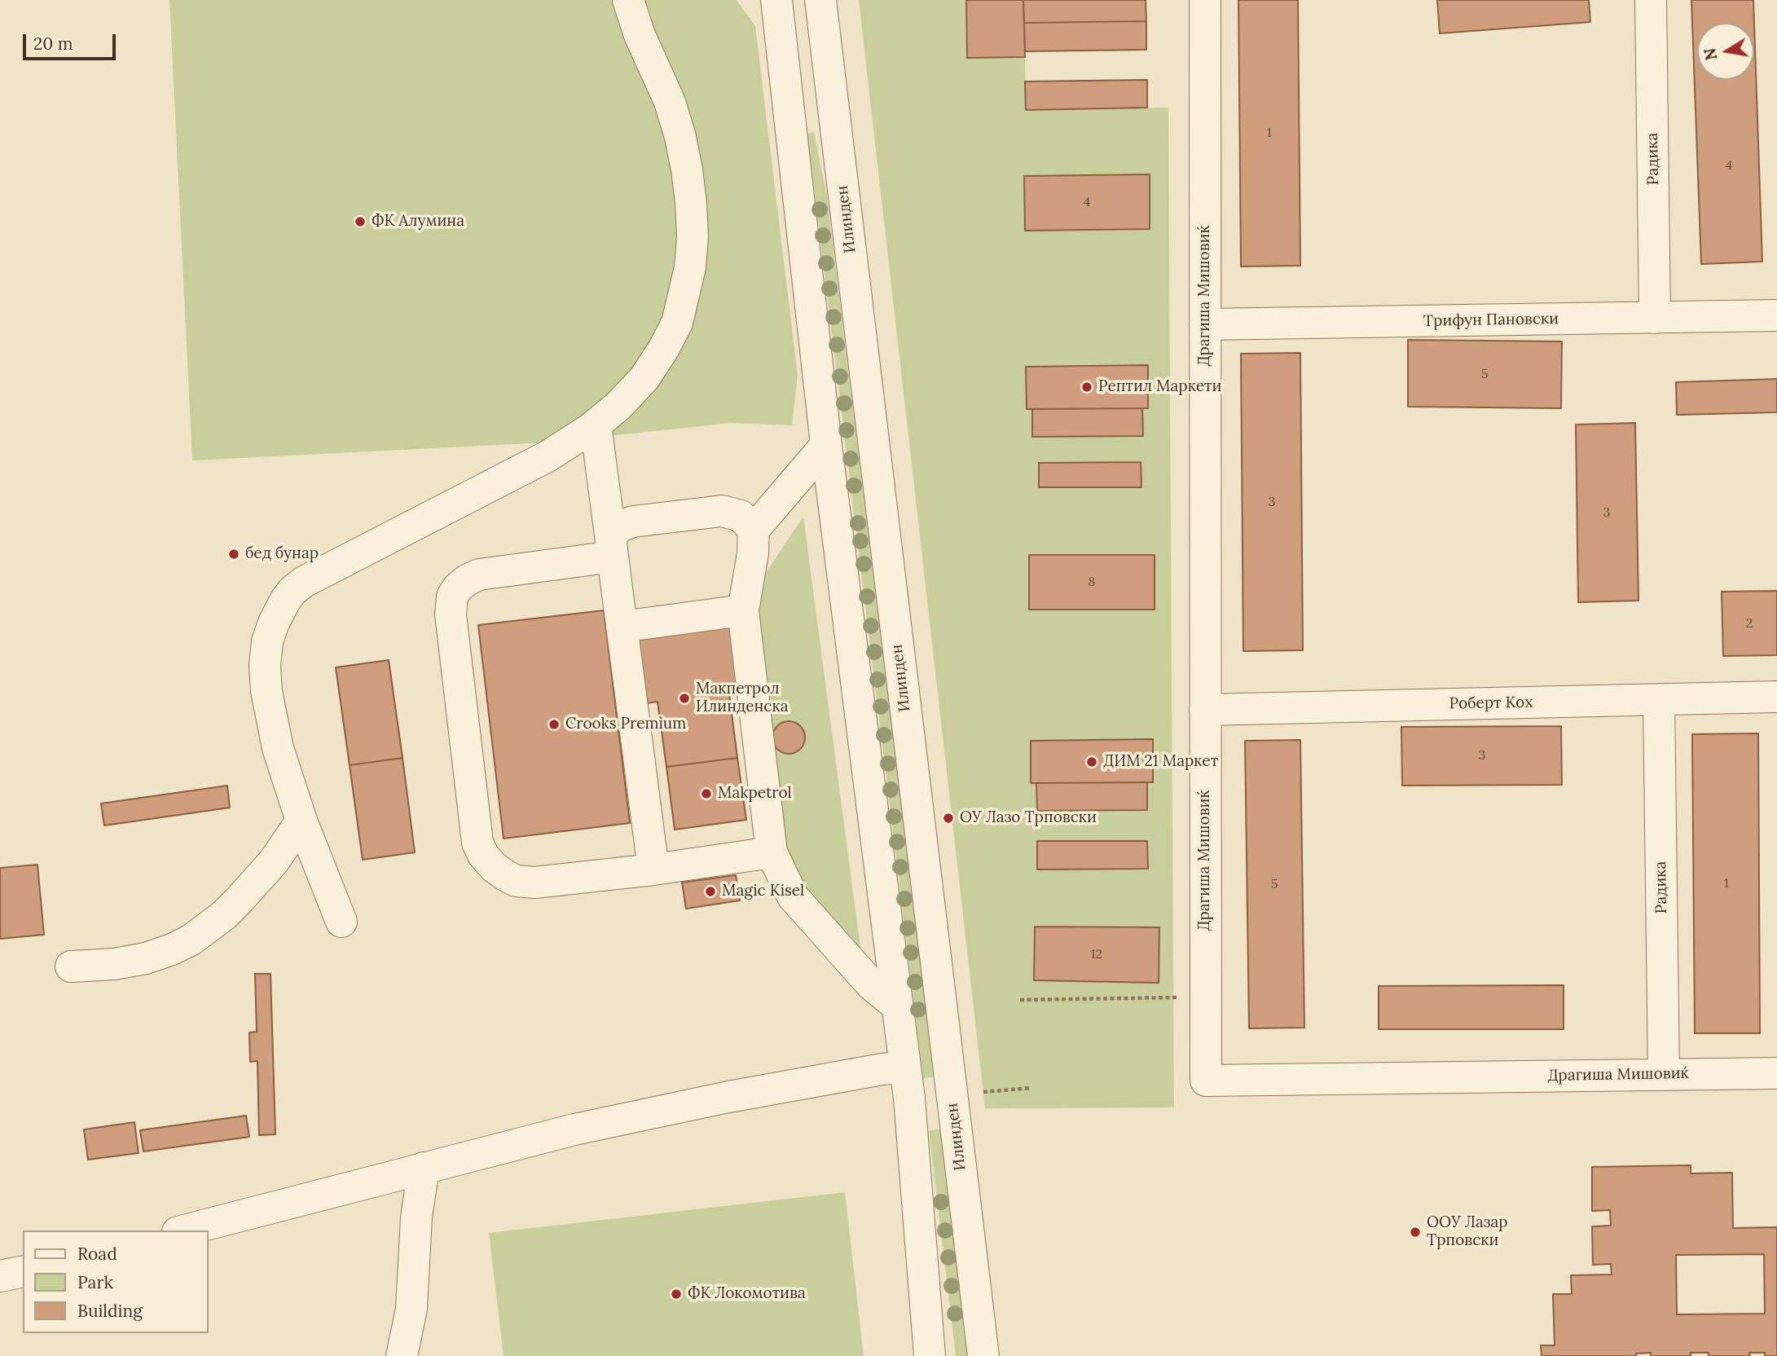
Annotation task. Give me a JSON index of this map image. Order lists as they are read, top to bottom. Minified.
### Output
{"streets":{"street":["Радика","Илинден","Драгиша Мишовиќ","Трифун Пановски","Роберт Кох"]},"crossings":[["Радика","Драгиша Мишовиќ"],["Радика","Трифун Пановски"],["Радика","Роберт Кох"],["Драгиша Мишовиќ","Трифун Пановски"],["Драгиша Мишовиќ","Роберт Кох"]],"places":["ФК Алумина","Рептил Маркети","бед бунар","Макпетрол Илинденска","Crooks Premium","ДИМ 21 Маркет","Makpetrol","ОУ Лазо Трповски","Magic Kisel","ООУ Лазар Трповски","ФК Локомотива"],"house_numbers":["1","4","4","5","3","3","8","2","3","1","5","12"],"legend":["Road","Park","Building"],"scale_bar":"20 m","north":"left"}
